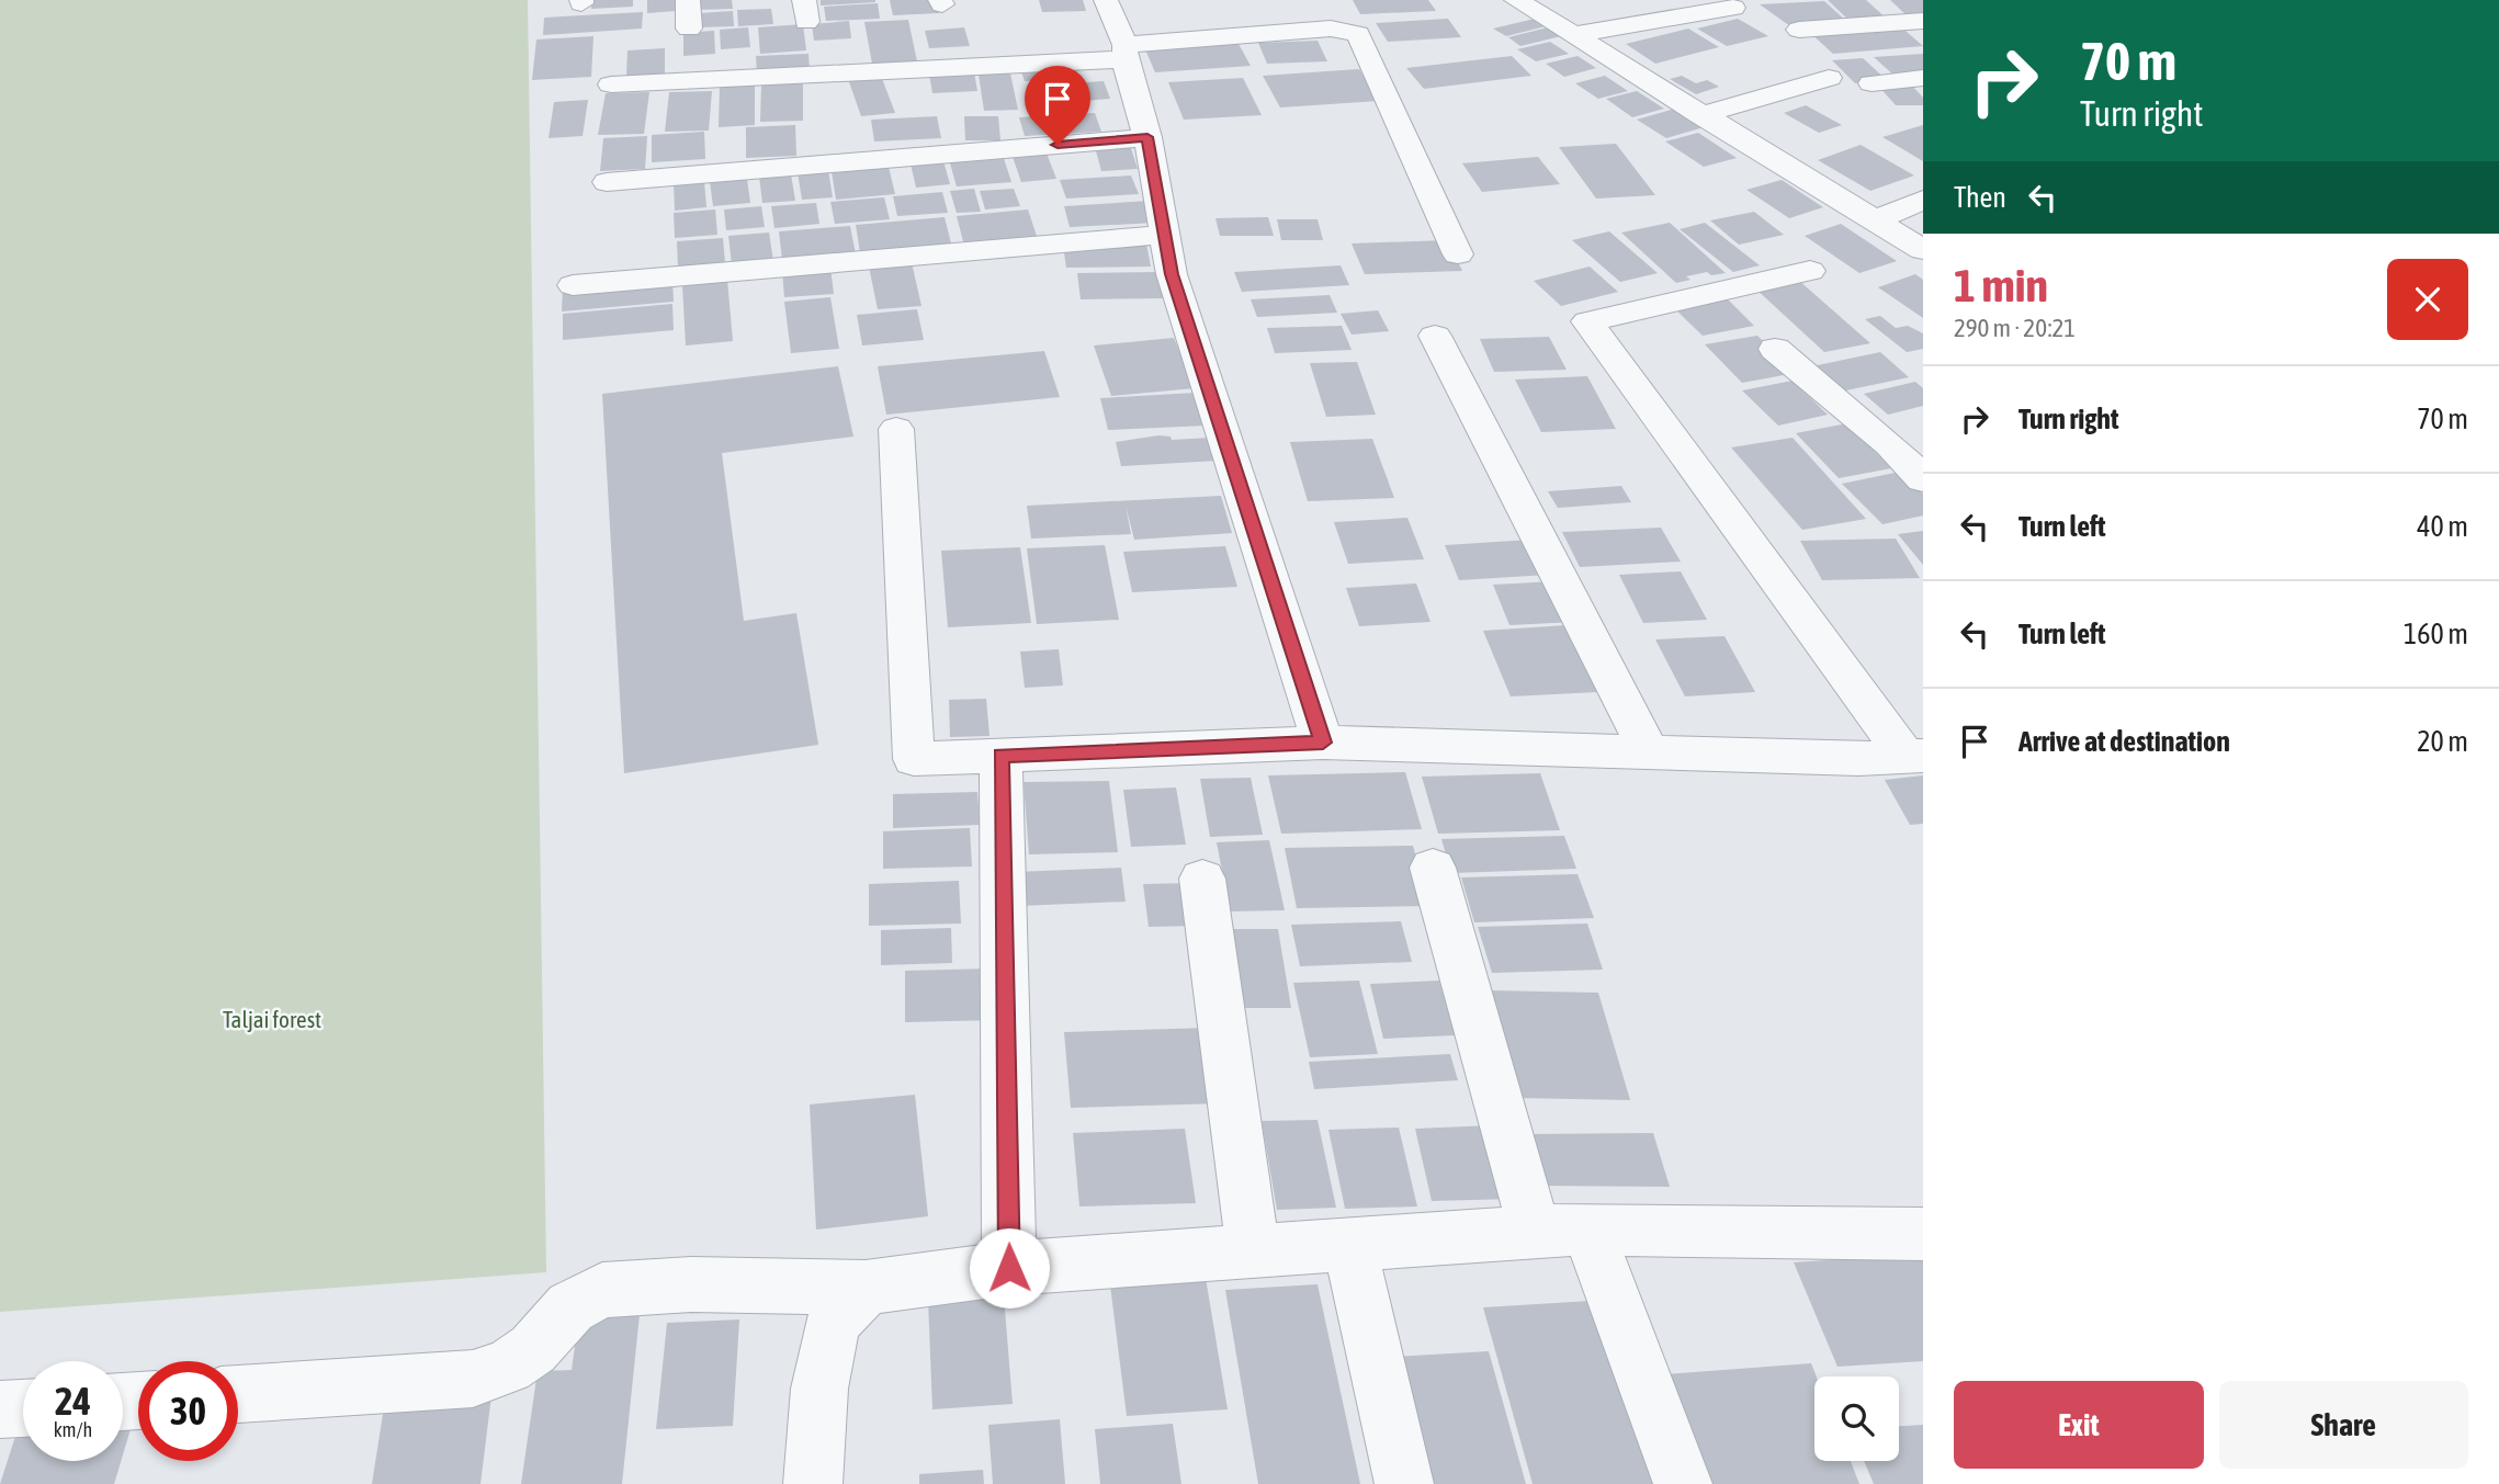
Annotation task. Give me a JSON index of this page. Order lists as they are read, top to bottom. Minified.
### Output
{"parks":["Taljai forest"],"page":{"turn":["70 m","Turn right"],"then":"Then","heading":["1 min","290 m · 20:21"],"list":[{"name":"Turn right","value":"70 m"},{"name":"Turn left","value":"40 m"},{"name":"Turn left","value":"160 m"},{"name":"Arrive at destination","value":"20 m"}],"speed":"24 km/h","limit":"30","buttons":["Exit","Share"]}}
